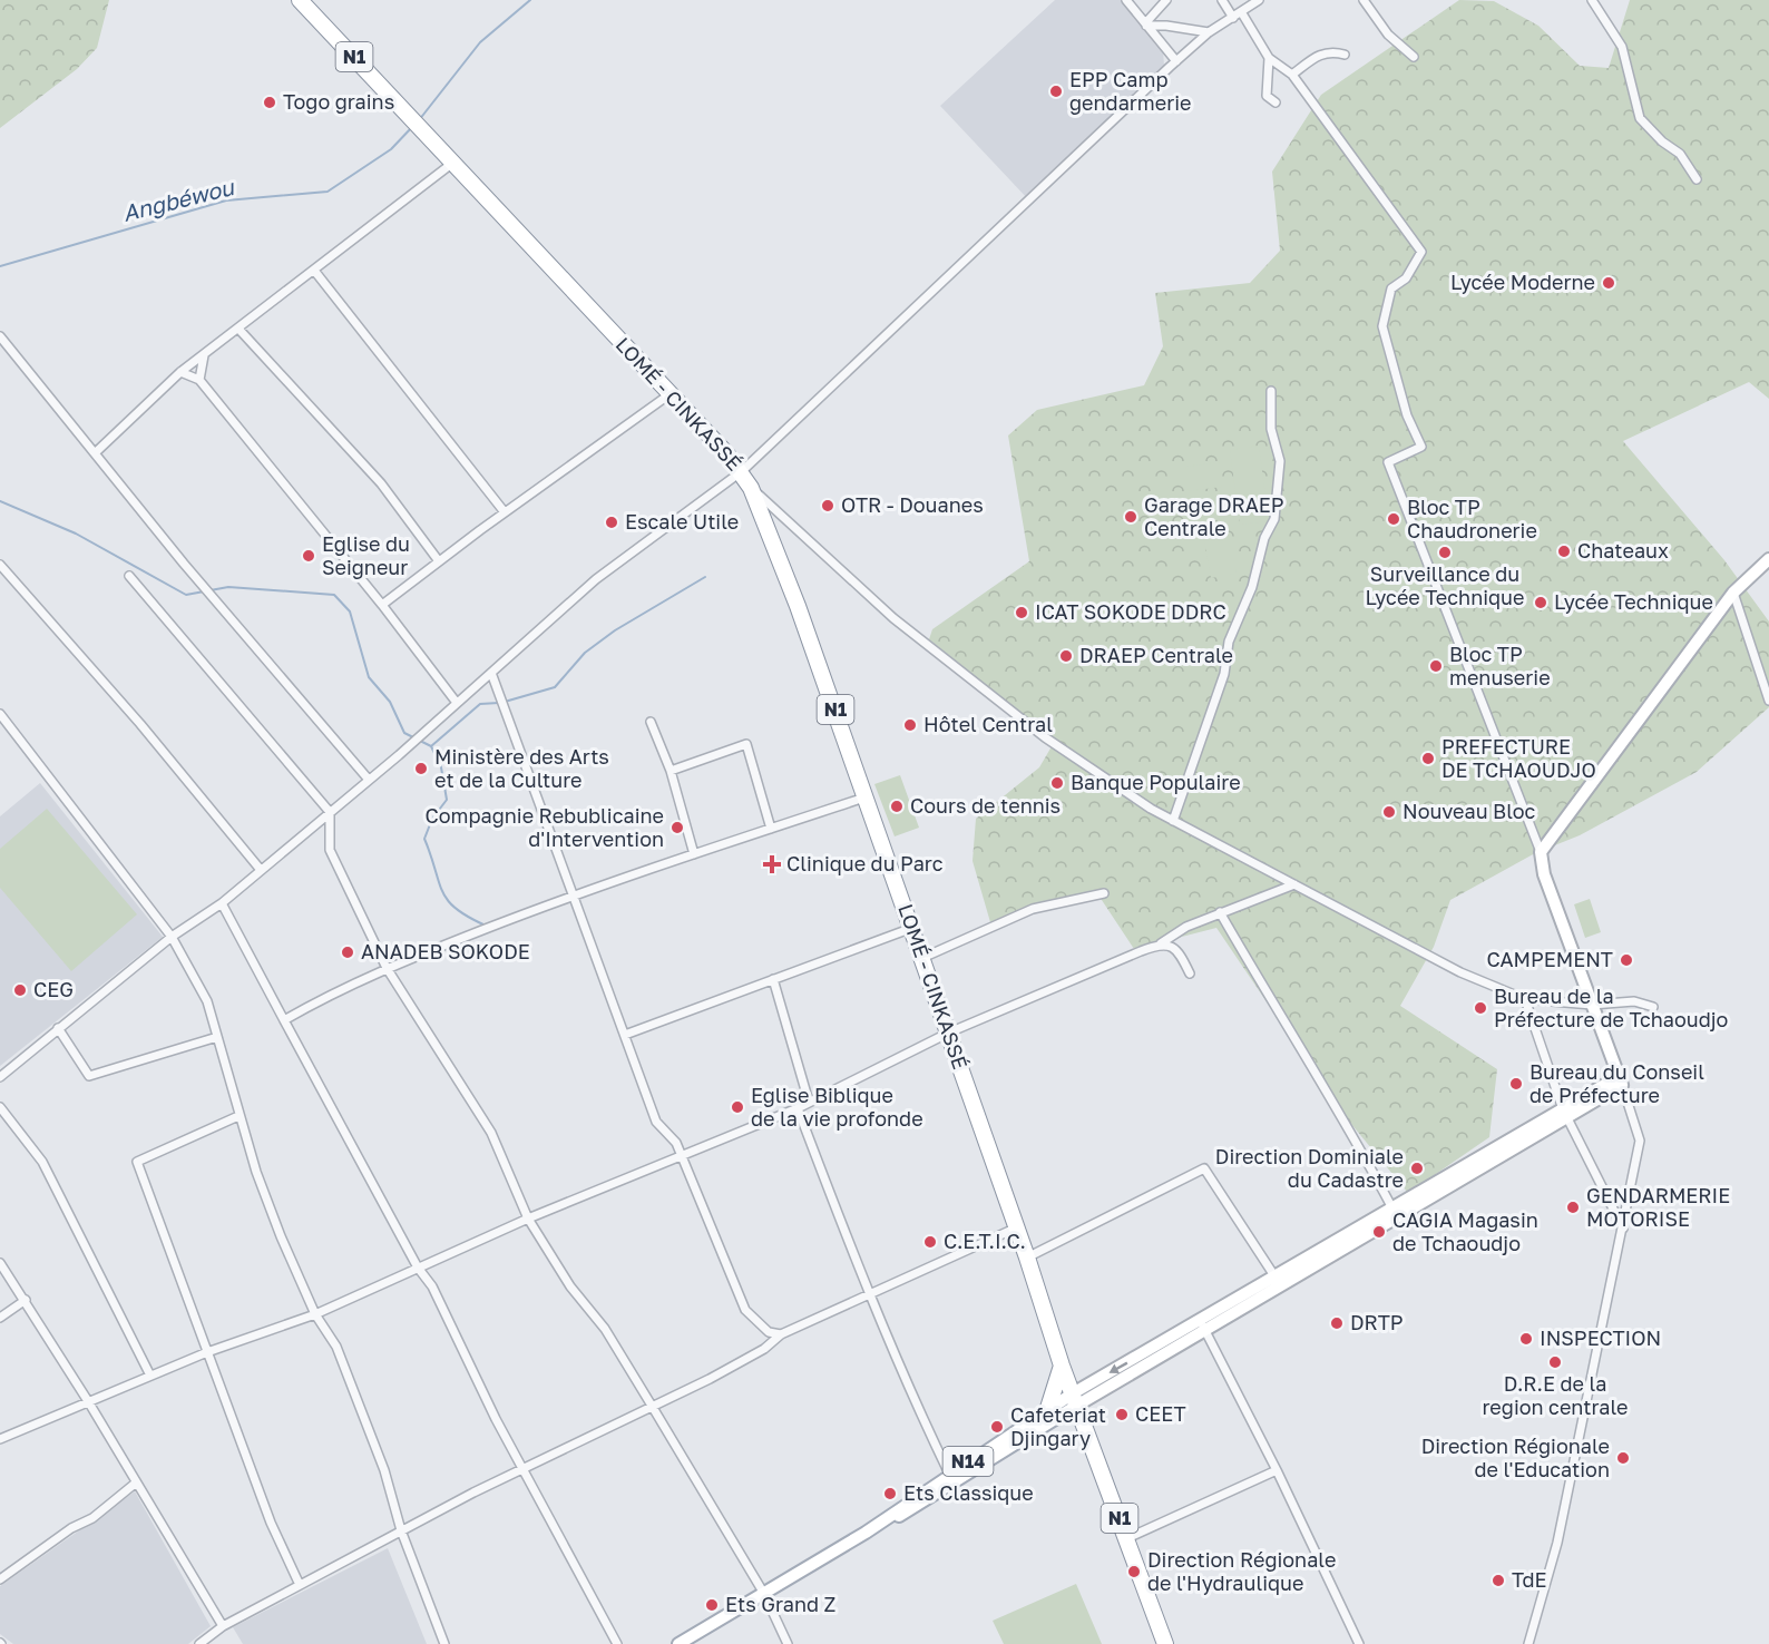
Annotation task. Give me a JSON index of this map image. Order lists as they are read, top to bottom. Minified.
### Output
{"streets":{"highway":["N1","LOMÉ - CINKASSÉ"],"main road":["N14"]},"crossings":[["LOMÉ - CINKASSÉ","N14"]],"water":["Angbéwou"],"places":{"other":["EPP Camp gendarmerie","Togo grains","Lycée Moderne","OTR - Douanes","Garage DRAEP Centrale","Bloc TP Chaudronerie","Escale Utile","Chateaux","Surveillance du Lycée Technique","Eglise du Seigneur","Lycée Technique","ICAT SOKODE DDRC","DRAEP Centrale","Bloc TP menuserie","Hôtel Central","PREFECTURE DE TCHAOUDJO","Ministère des Arts et de la Culture","Banque Populaire","Cours de tennis","Nouveau Bloc","Compagnie Rebublicaine d'Intervention","ANADEB SOKODE","CAMPEMENT","CEG","Bureau de la Préfecture de Tchaoudjo","Bureau du Conseil de Préfecture","Eglise Biblique de la vie profonde","Direction Dominiale du Cadastre","GENDARMERIE MOTORISE","CAGIA Magasin de Tchaoudjo","C.E.T.I.C.","DRTP","INSPECTION","D.R.E de la region centrale","CEET","Cafeteriat Djingary","Direction Régionale de l'Education","Ets Classique","Direction Régionale de l'Hydraulique","TdE","Ets Grand Z"],"health":["Clinique du Parc"]}}
